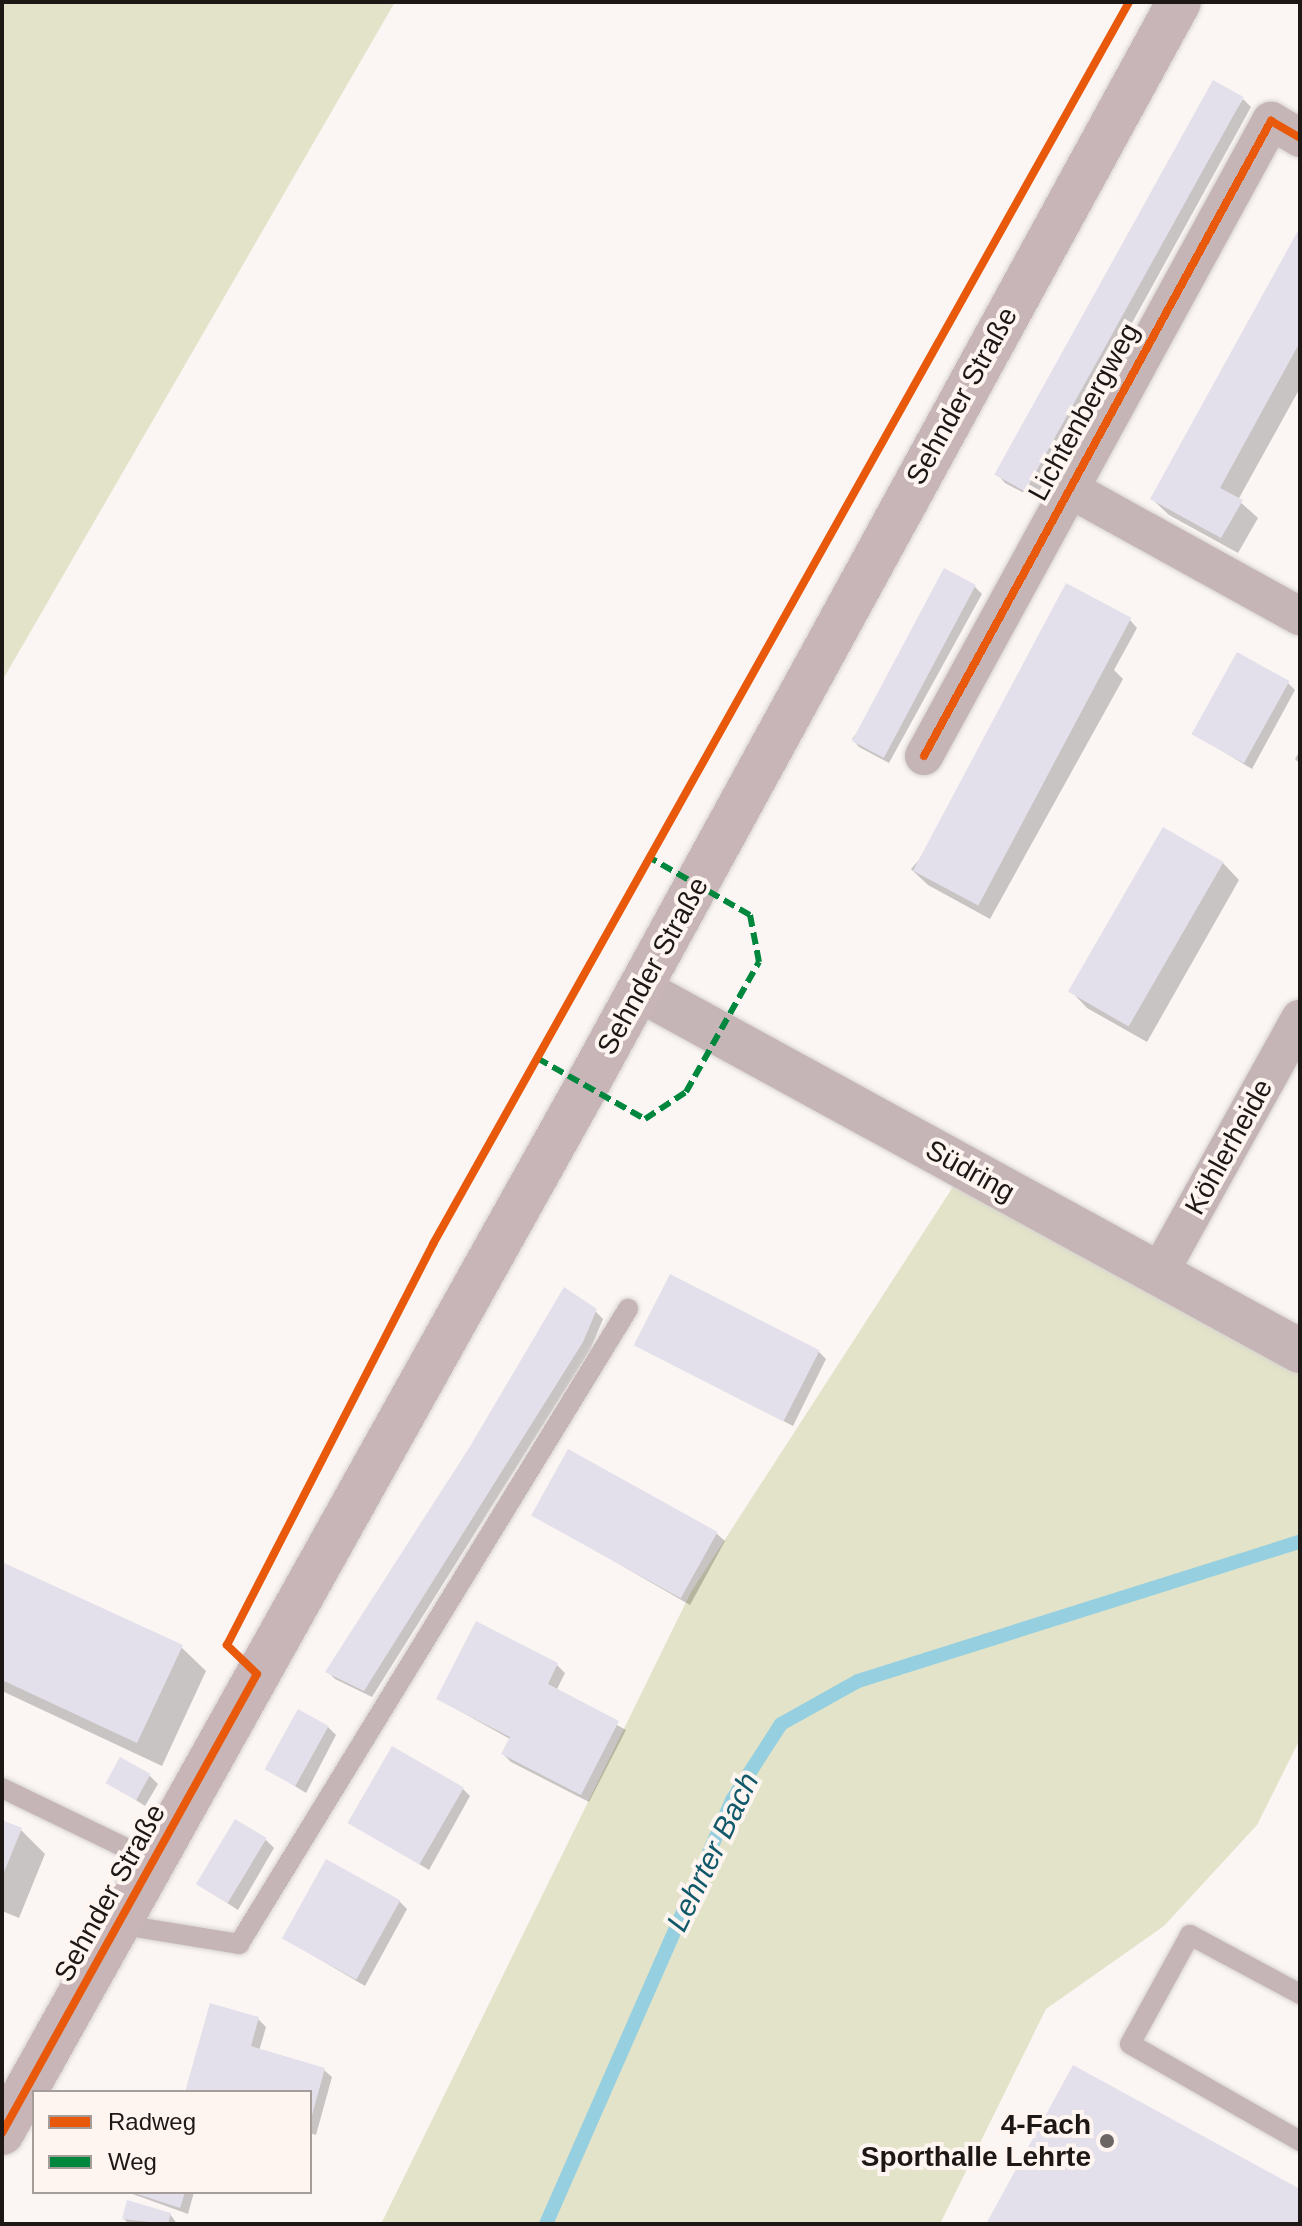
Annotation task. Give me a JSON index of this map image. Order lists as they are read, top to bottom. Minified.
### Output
{"streets":{"main road":["Sehnder Straße"],"street":["Lichtenbergweg","Köhlerheide","Südring"]},"crossings":[["Sehnder Straße","Südring"],["Köhlerheide","Südring"]],"water":["Lehrter Bach"],"places":["4-Fach Sporthalle Lehrte"],"legend":["Radweg","Weg"]}
